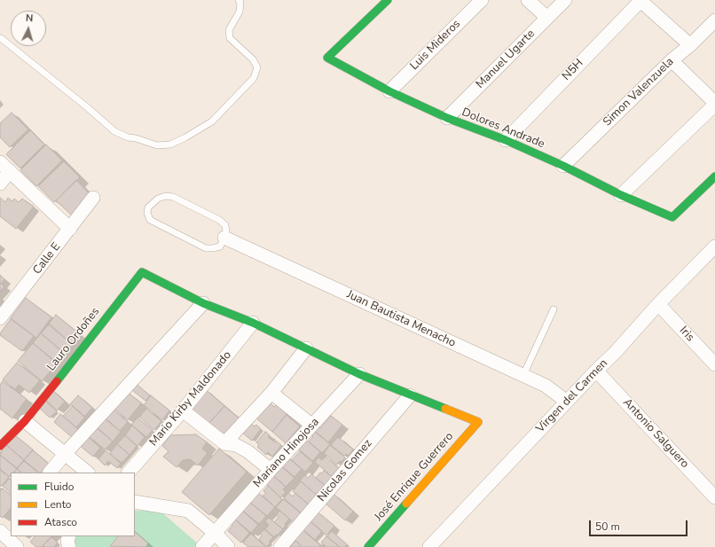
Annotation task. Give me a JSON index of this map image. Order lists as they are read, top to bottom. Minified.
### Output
{"streets":{"street":["Luis Mideros","Manuel Ugarte","N5H","Simon Valenzuela","Dolores Andrade","Calle E","Juan Bautista Menacho","Iris","Lauro Ordoñes","Virgen del Carmen","Mario Kirby Maldonado","Antonio Salguero","Mariano Hinojosa","Nicolas Gomez","José Enrique Guerrero"]},"crossings":[["Luis Mideros","Dolores Andrade"],["Manuel Ugarte","Dolores Andrade"],["N5H","Dolores Andrade"],["Simon Valenzuela","Dolores Andrade"],["Juan Bautista Menacho","Virgen del Carmen"],["Iris","Virgen del Carmen"],["Virgen del Carmen","Antonio Salguero"],["Nicolas Gomez","José Enrique Guerrero"]],"legend":["Fluido","Lento","Atasco"],"scale_bar":"50 m","north":"top"}
